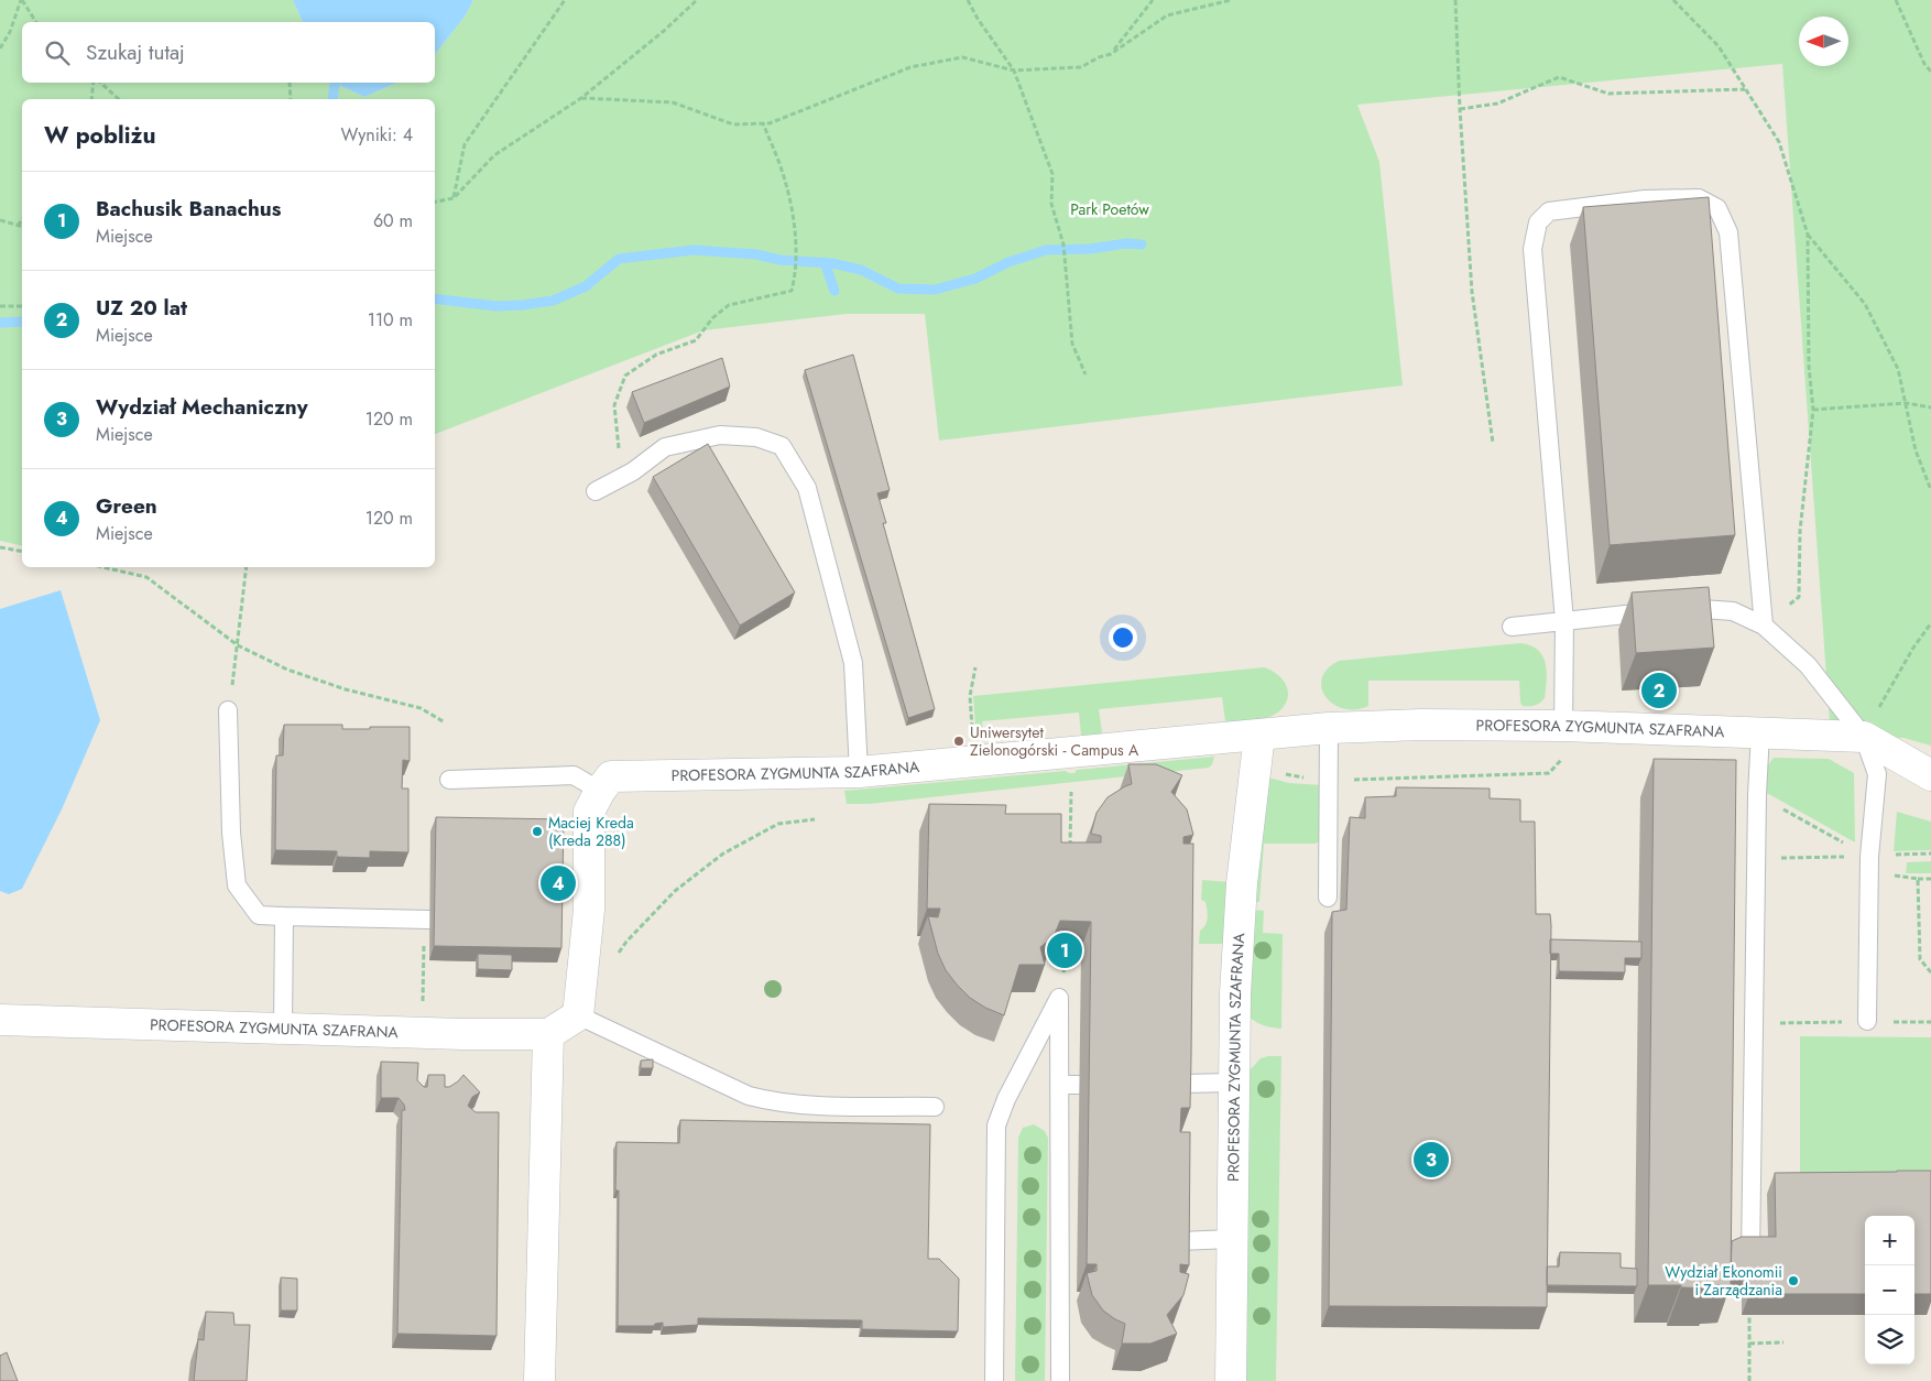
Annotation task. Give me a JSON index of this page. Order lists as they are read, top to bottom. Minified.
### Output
{"streets":{"street":["PROFESORA ZYGMUNTA SZAFRANA"]},"parks":["Park Poetów"],"places":["Uniwersytet Zielonogórski - Campus A","Maciej Kreda (Kreda 288)","Wydział Ekonomii i Zarządzania"],"north":"left","page":{"search":"Szukaj tutaj","heading":["W pobliżu","Wyniki: 4"],"list":[{"mark":"1","name":"Bachusik Banachus","note":"Miejsce","value":"60 m"},{"mark":"2","name":"UZ 20 lat","note":"Miejsce","value":"110 m"},{"mark":"3","name":"Wydział Mechaniczny","note":"Miejsce","value":"120 m"},{"mark":"4","name":"Green","note":"Miejsce","value":"120 m"}],"pins":["2","4","1","3"],"map_buttons":["+","−"]}}
